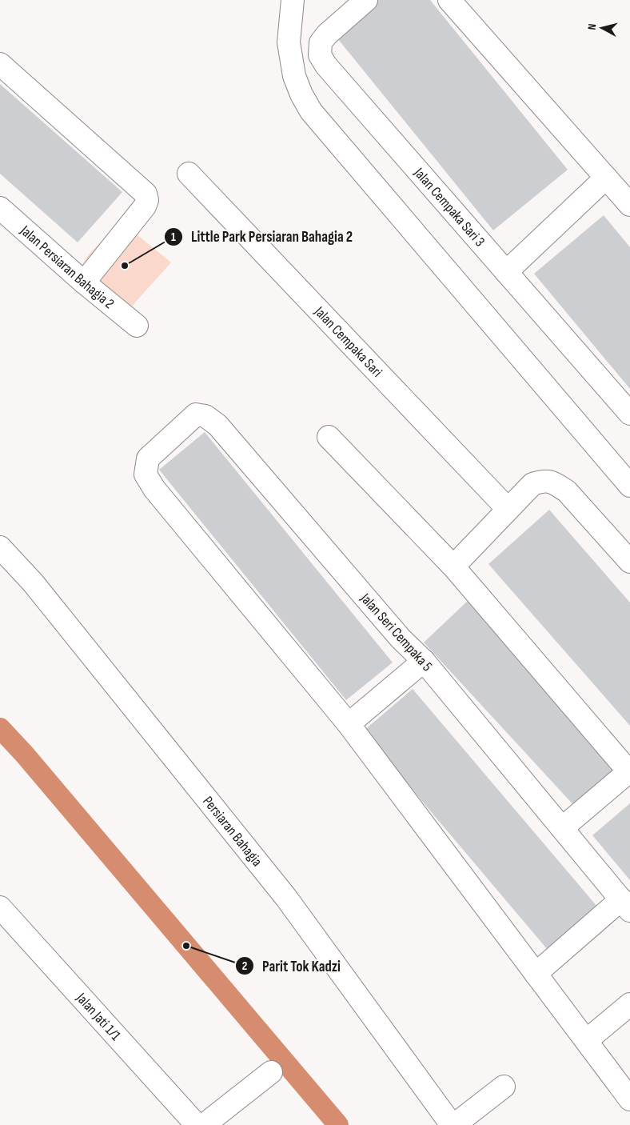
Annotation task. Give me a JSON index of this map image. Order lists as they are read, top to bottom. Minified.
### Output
{"streets":{"street":["Jalan Cempaka Sari 3","Jalan Persiaran Bahagia 2","Jalan Cempaka Sari","Jalan Seri Cempaka 5","Persiaran Bahagia","Jalan Jati 1/1"]},"places":["Little Park Persiaran Bahagia 2","Parit Tok Kadzi"],"north":"left"}
